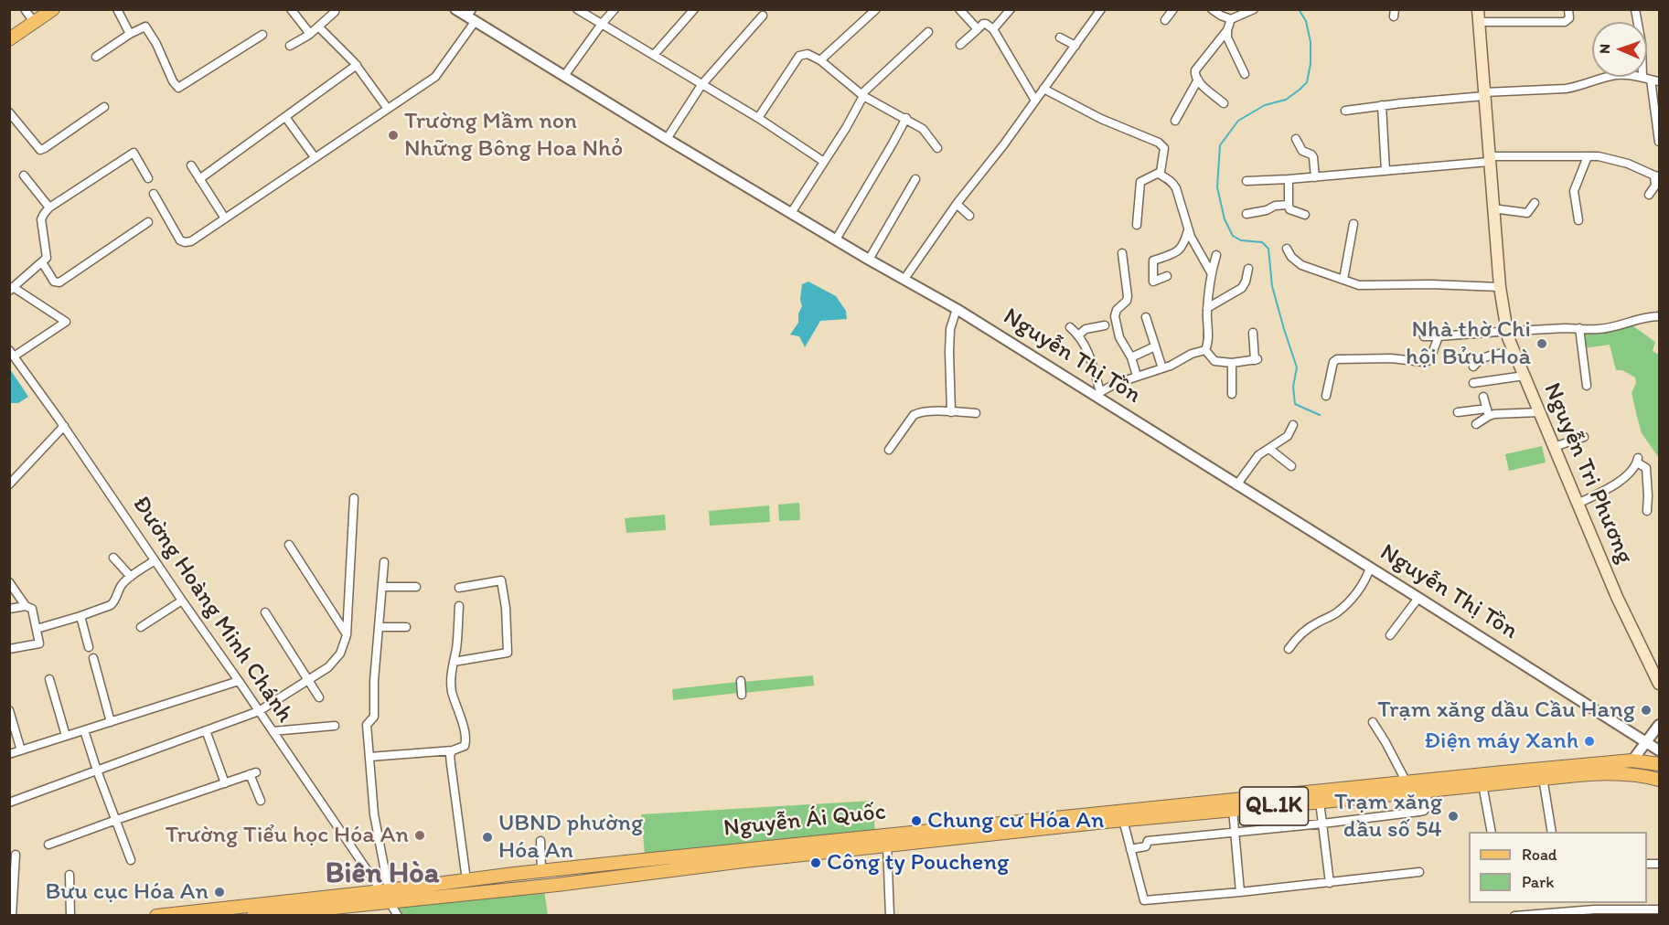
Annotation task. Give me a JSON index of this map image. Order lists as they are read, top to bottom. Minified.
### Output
{"streets":{"main road":["Nguyễn Tri Phương","QL.1K","Nguyễn Ái Quốc"],"street":["Nguyễn Thị Tồn","Đường Hoàng Minh Chánh"]},"crossings":[["Đường Hoàng Minh Chánh","QL.1K"],["Đường Hoàng Minh Chánh","Nguyễn Ái Quốc"],["QL.1K","Nguyễn Ái Quốc"]],"districts":["Biên Hòa"],"places":["Trường Mầm non Những Bông Hoa Nhỏ","Nhà thờ Chi hội Bửu Hoà","Trạm xăng dầu Cầu Hang","Điện máy Xanh","Trạm xăng dầu số 54","Chung cư Hóa An","Trường Tiểu học Hóa An","UBND phường Hóa An","Công ty Poucheng","Bưu cục Hóa An"],"legend":["Road","Park"],"north":"left"}
